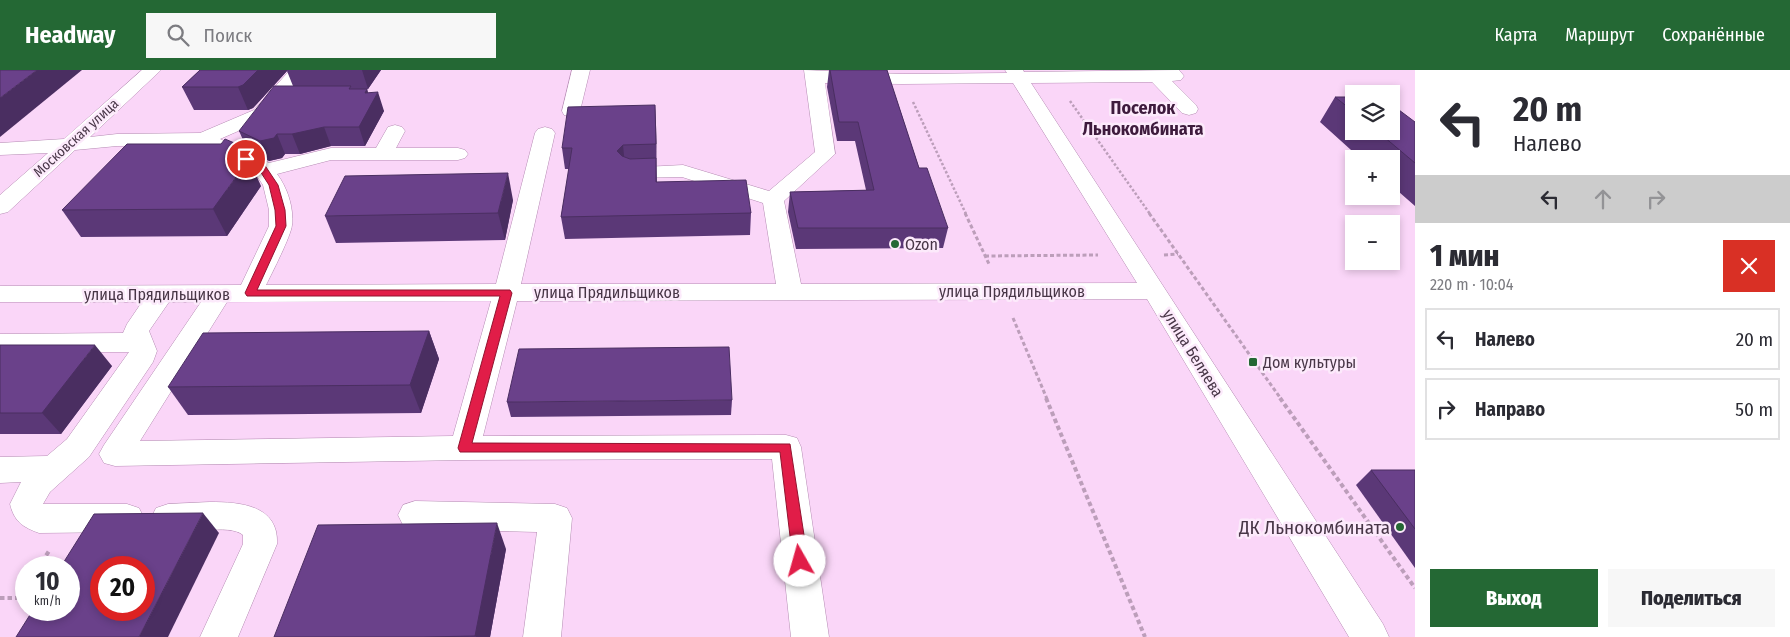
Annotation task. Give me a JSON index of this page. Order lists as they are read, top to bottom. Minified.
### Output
{"streets":{"street":["Московская улица","улица Прядильщиков","улица Беляева"]},"crossings":[["улица Прядильщиков","улица Беляева"]],"districts":["Поселок Льнокомбината"],"places":{"other":["Ozon","ДК Льнокомбината"],"transit":["Дом культуры"]},"page":{"header":"Headway","search":"Поиск","nav":["Карта","Маршрут","Сохранённые"],"turn":["20 m","Налево"],"map_buttons":["+","−"],"heading":["1 мин","220 m · 10:04"],"list":[{"name":"Налево","value":"20 m"},{"name":"Направо","value":"50 m"}],"speed":"10 km/h","limit":"20","buttons":["Выход","Поделиться"]}}
